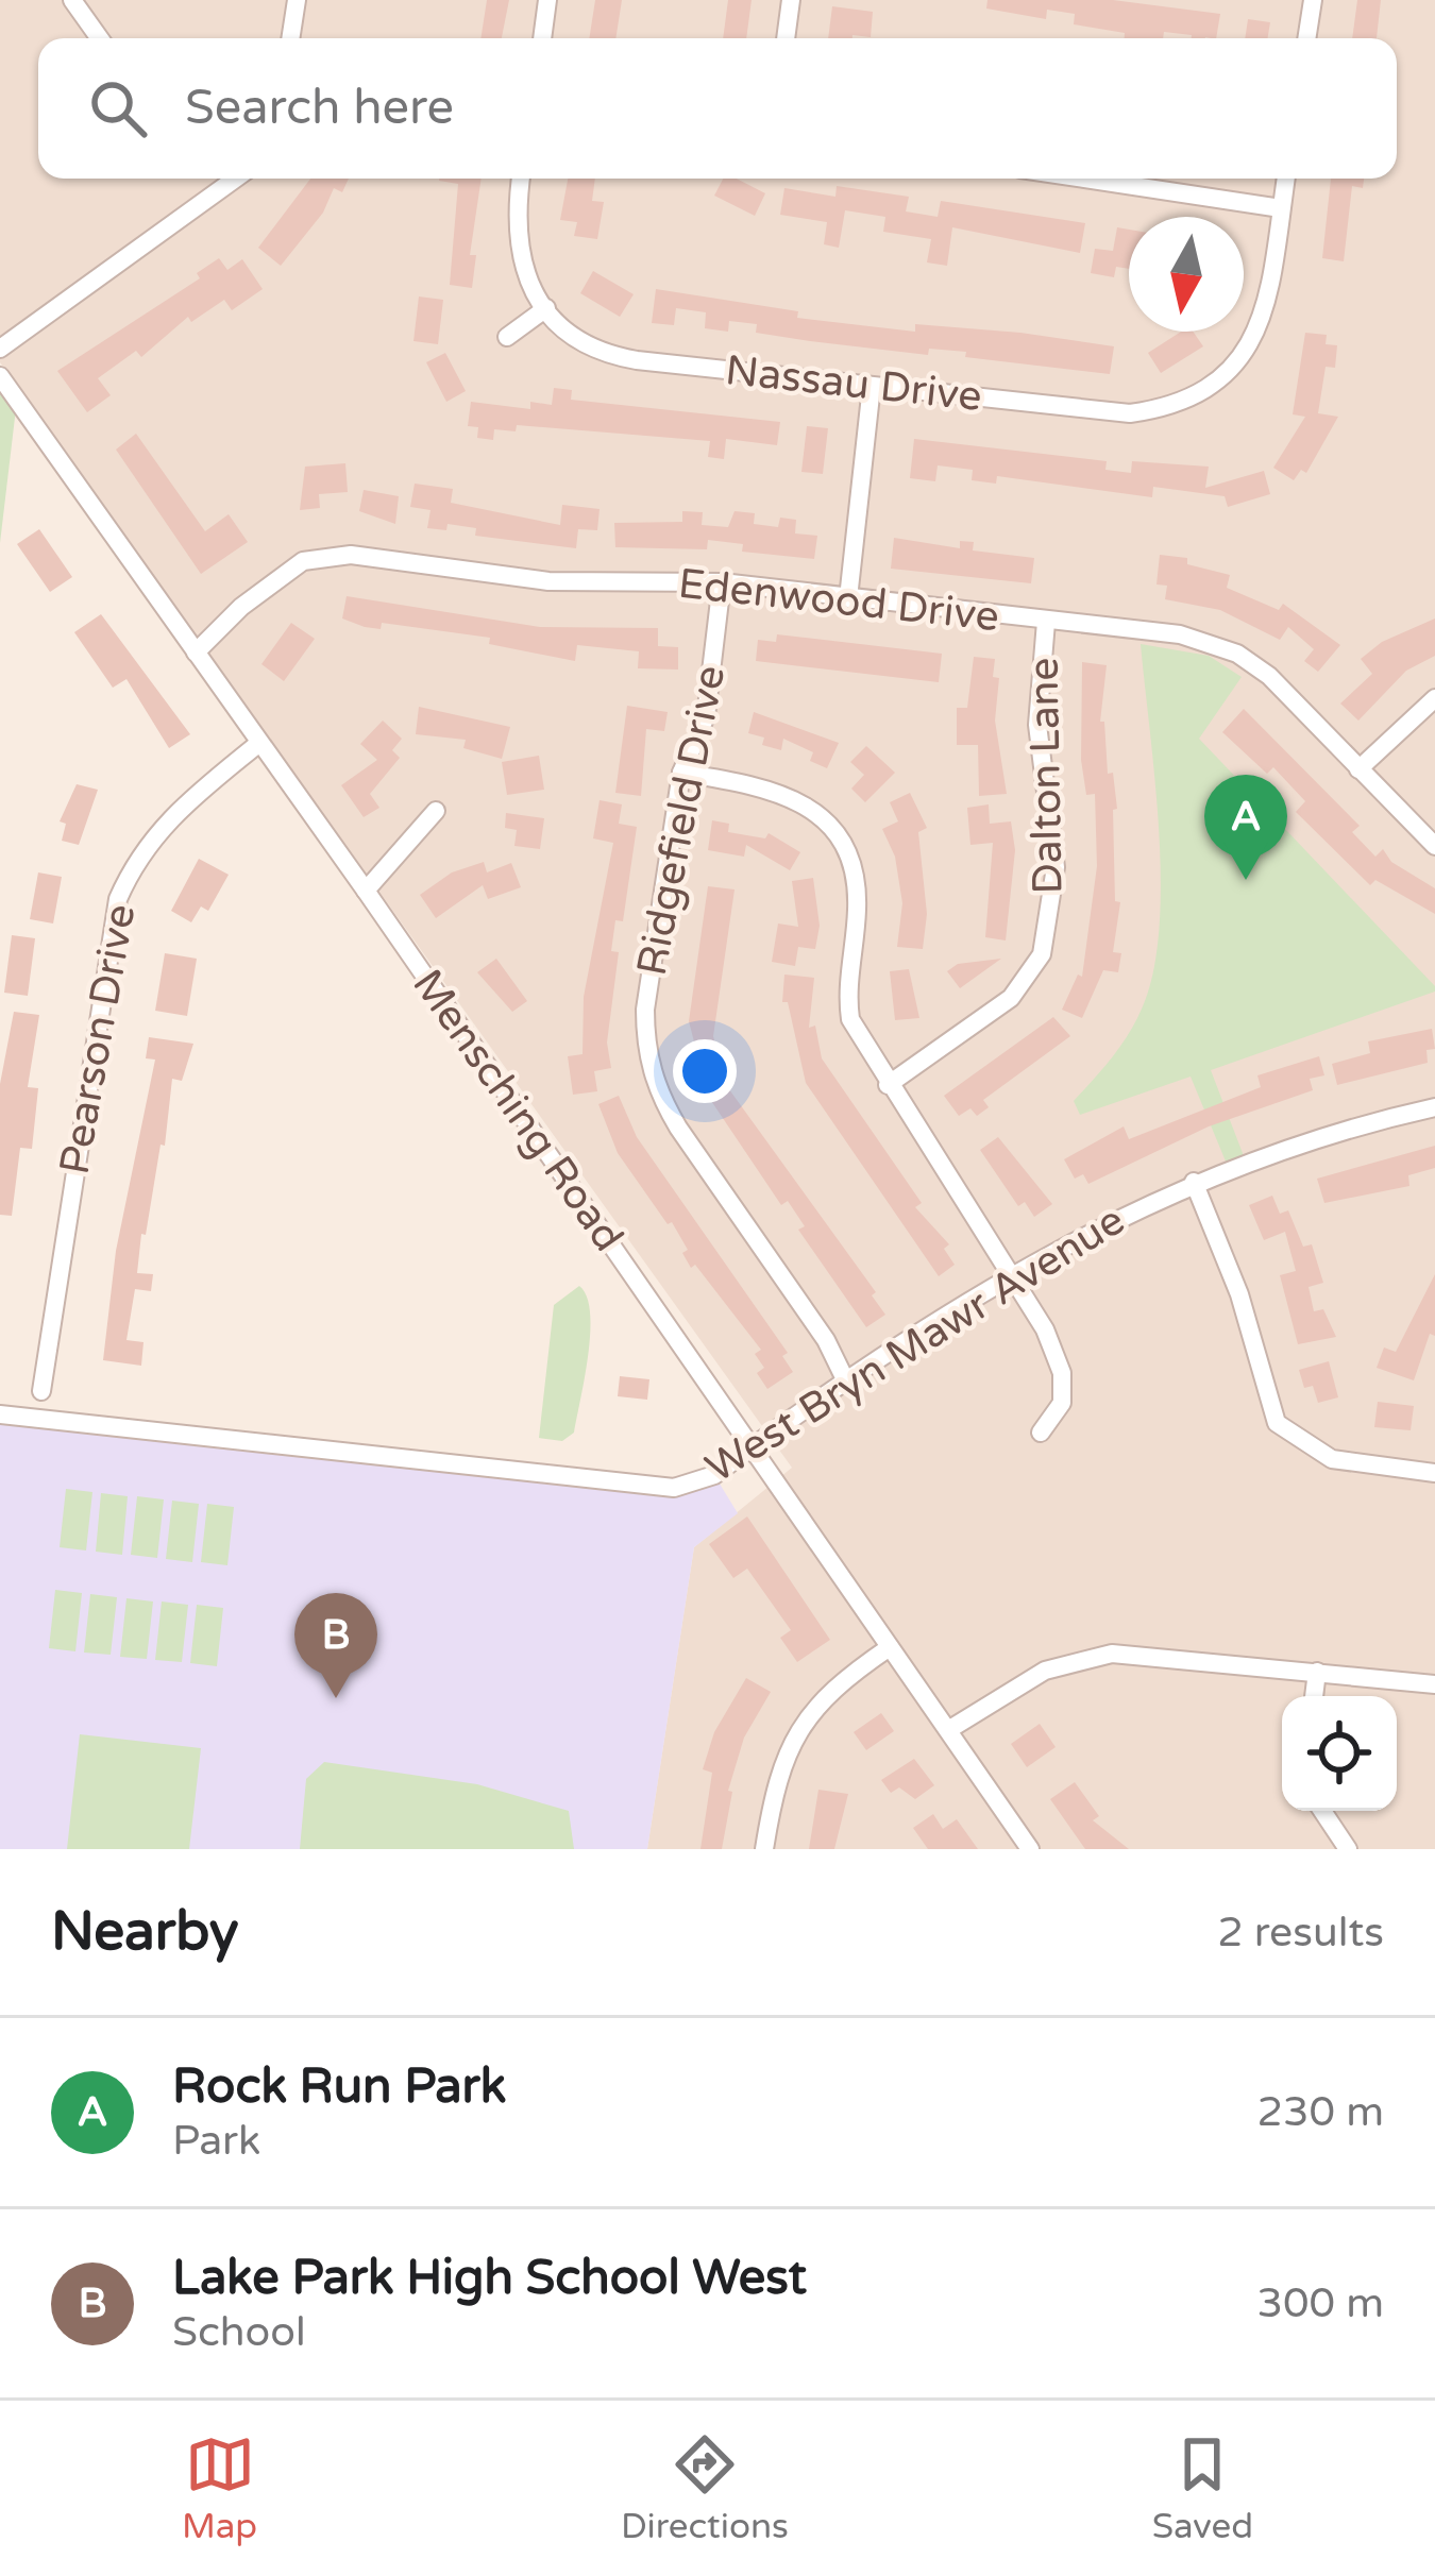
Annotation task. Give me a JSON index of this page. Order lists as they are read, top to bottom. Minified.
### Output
{"streets":{"street":["Nassau Drive","Edenwood Drive","Dalton Lane","Ridgefield Drive","Pearson Drive","Mensching Road","West Bryn Mawr Avenue"]},"crossings":[["Edenwood Drive","Dalton Lane"],["Edenwood Drive","Ridgefield Drive"],["Edenwood Drive","Mensching Road"],["Ridgefield Drive","West Bryn Mawr Avenue"],["Pearson Drive","Mensching Road"],["Mensching Road","West Bryn Mawr Avenue"]],"north":"bottom","page":{"search":"Search here","pins":["A","B"],"heading":["Nearby","2 results"],"list":[{"mark":"A","name":"Rock Run Park","note":"Park","value":"230 m"},{"mark":"B","name":"Lake Park High School West","note":"School","value":"300 m"}],"nav":["Map","Directions","Saved"]}}
